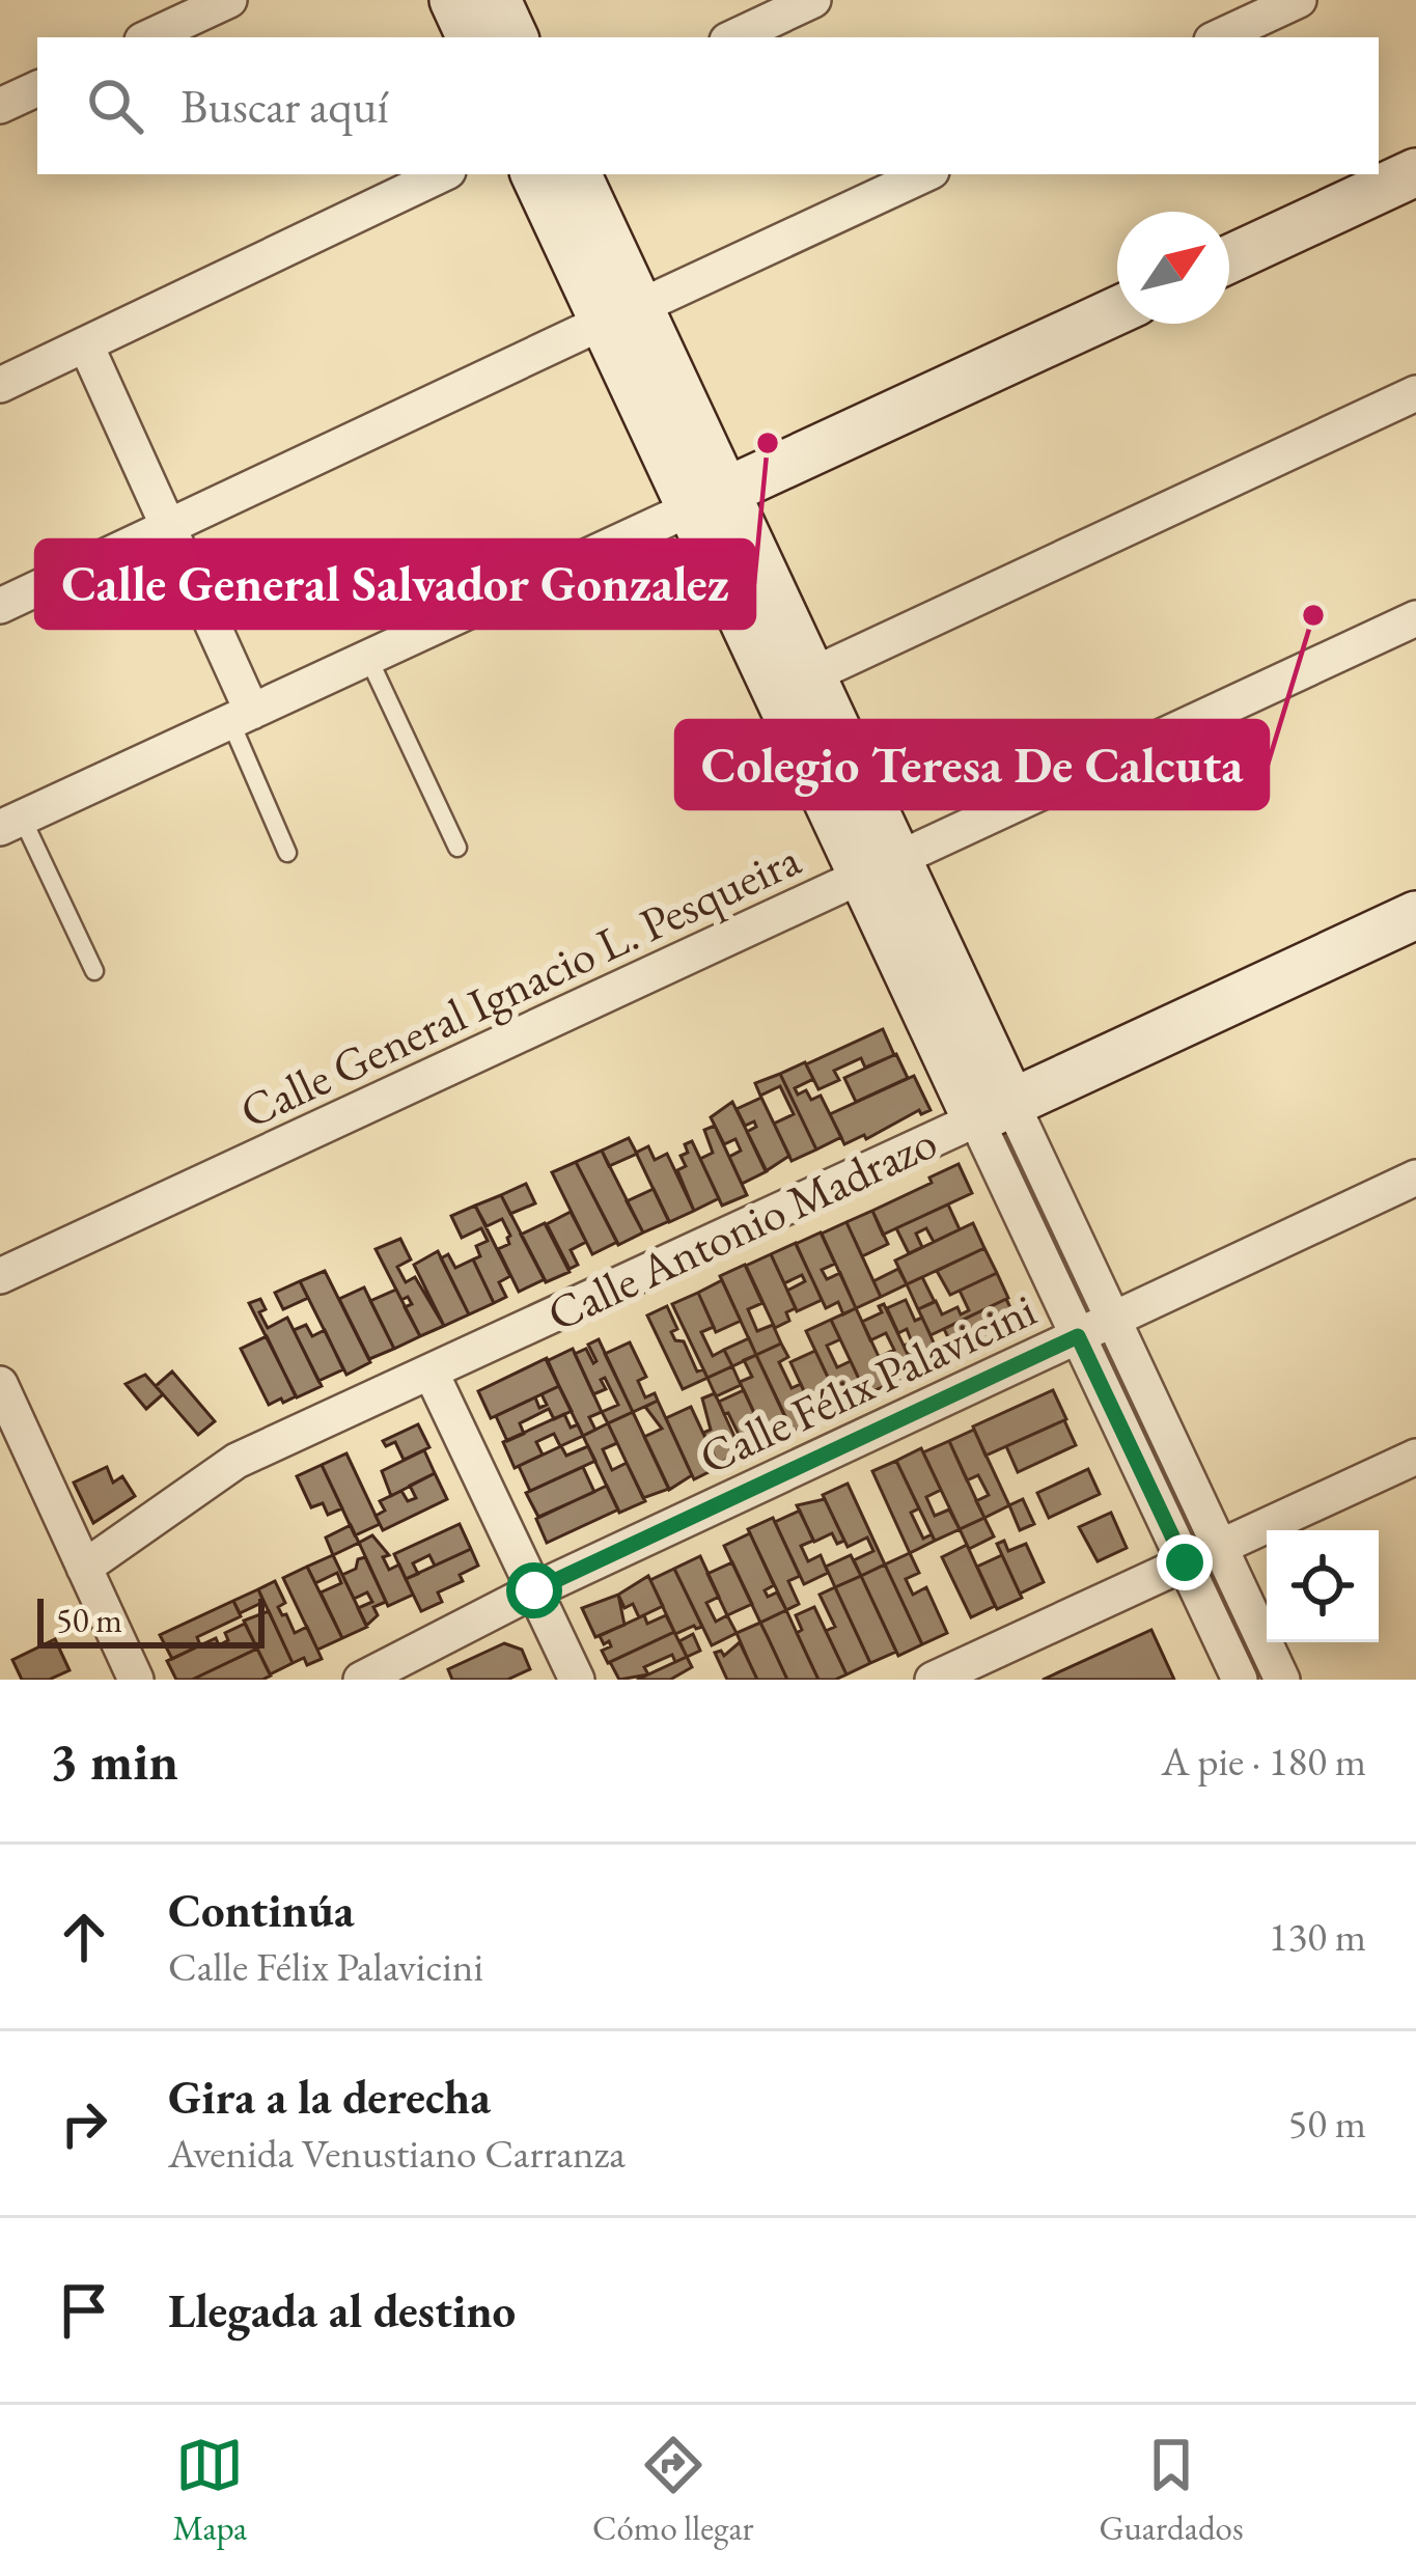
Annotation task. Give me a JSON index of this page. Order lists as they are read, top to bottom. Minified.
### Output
{"streets":{"street":["Calle General Ignacio L. Pesqueira","Calle Antonio Madrazo","Calle Félix Palavicini"]},"places":["Calle General Salvador Gonzalez","Colegio Teresa De Calcuta"],"scale_bar":"50 m","north":"top right","page":{"search":"Buscar aquí","scale":"50 m","heading":["3 min","A pie · 180 m"],"list":[["Continúa","Calle Félix Palavicini","130 m"],["Gira a la derecha","Avenida Venustiano Carranza","50 m"],"Llegada al destino"],"nav":["Mapa","Cómo llegar","Guardados"]}}
